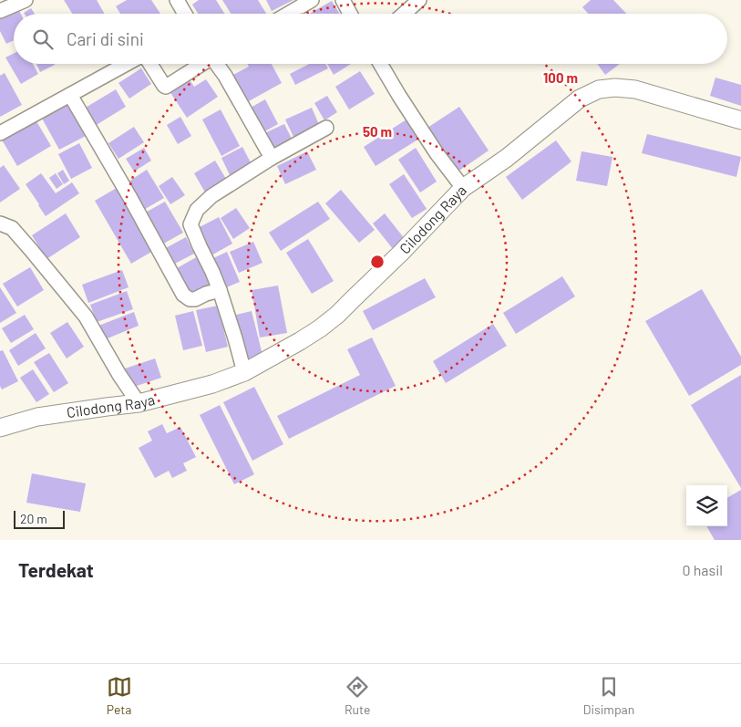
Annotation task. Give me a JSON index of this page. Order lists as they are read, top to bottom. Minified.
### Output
{"streets":{"street":["Cilodong Raya"]},"scale_bar":"20 m","page":{"search":"Cari di sini","scale":"20 m","heading":["Terdekat","0 hasil"],"nav":["Peta","Rute","Disimpan"]},"rings":["100 m","50 m"]}
